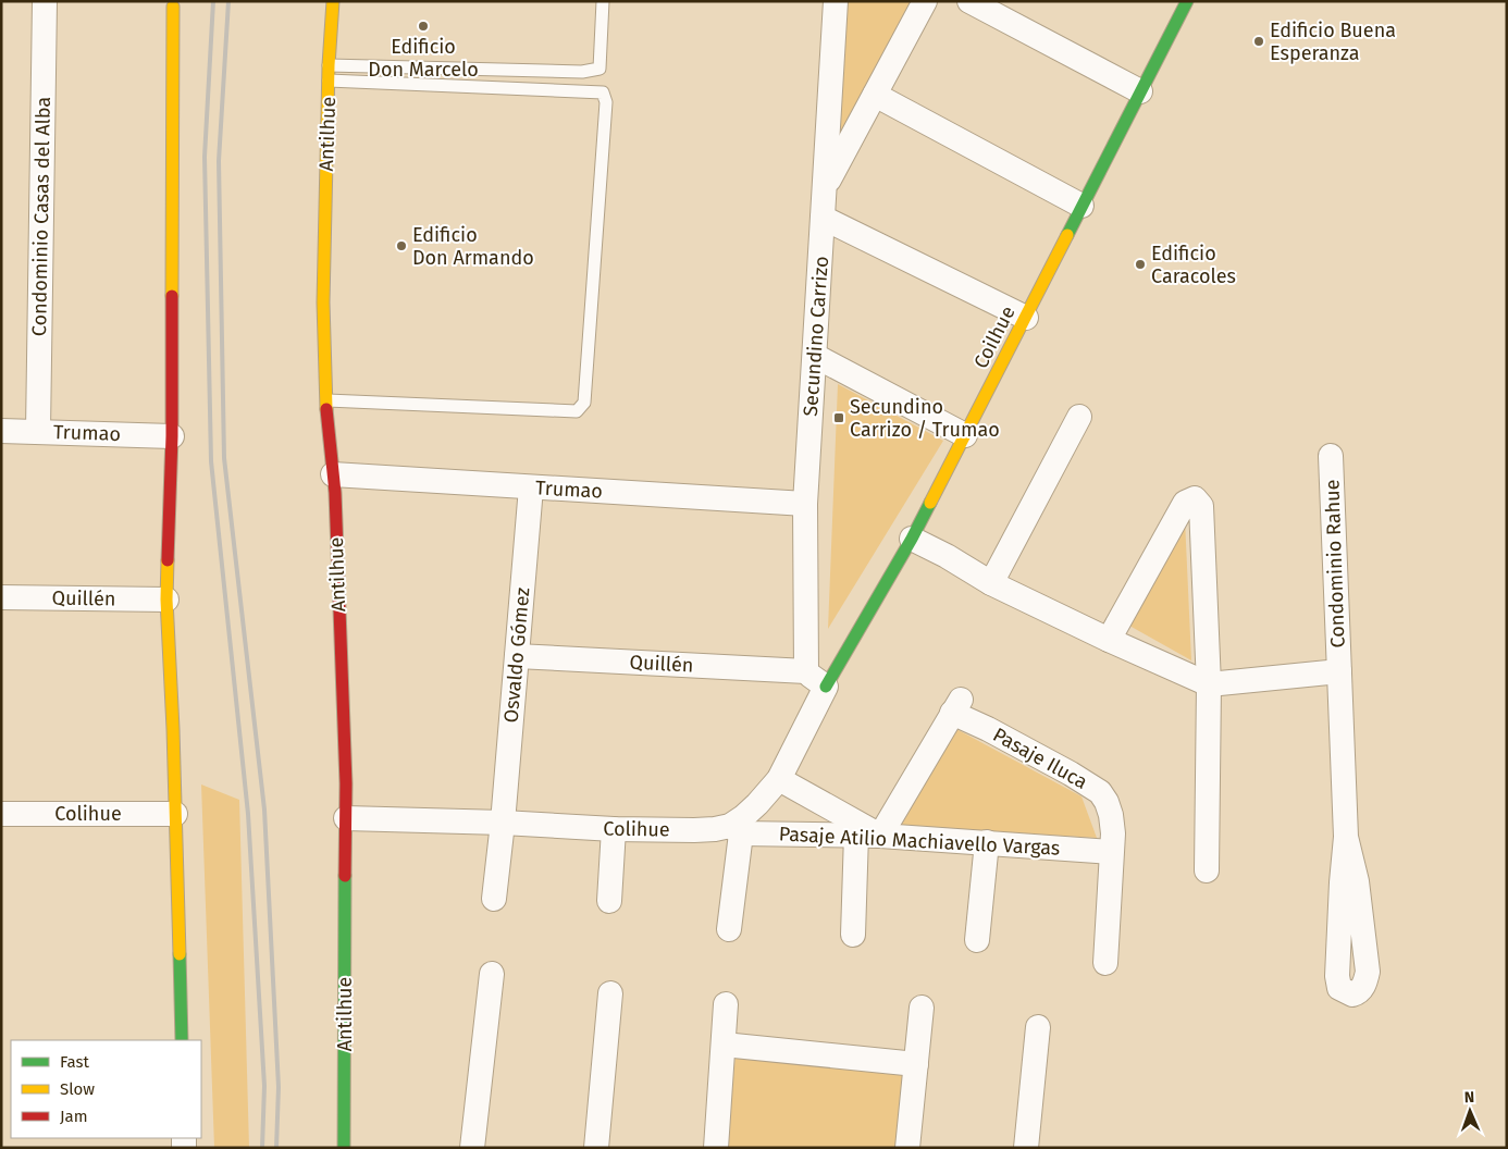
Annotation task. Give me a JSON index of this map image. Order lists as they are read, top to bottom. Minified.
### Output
{"streets":{"street":["Antilhue","Condominio Casas del Alba","Secundino Carrizo","Coilhue","Trumao","Condominio Rahue","Quillén","Osvaldo Gómez","Pasaje Iluca","Colihue","Pasaje Atilio Machiavello Vargas"]},"crossings":[["Antilhue","Trumao"],["Antilhue","Colihue"],["Condominio Casas del Alba","Trumao"],["Secundino Carrizo","Trumao"],["Secundino Carrizo","Quillén"],["Coilhue","Condominio Rahue"],["Coilhue","Colihue"],["Trumao","Osvaldo Gómez"],["Quillén","Osvaldo Gómez"],["Osvaldo Gómez","Colihue"],["Pasaje Iluca","Pasaje Atilio Machiavello Vargas"],["Colihue","Pasaje Atilio Machiavello Vargas"]],"places":{"other":["Edificio Don Marcelo","Edificio Buena Esperanza","Edificio Don Armando","Edificio Caracoles"],"transit":["Secundino Carrizo / Trumao"]},"legend":["Fast","Slow","Jam"],"north":"top"}
